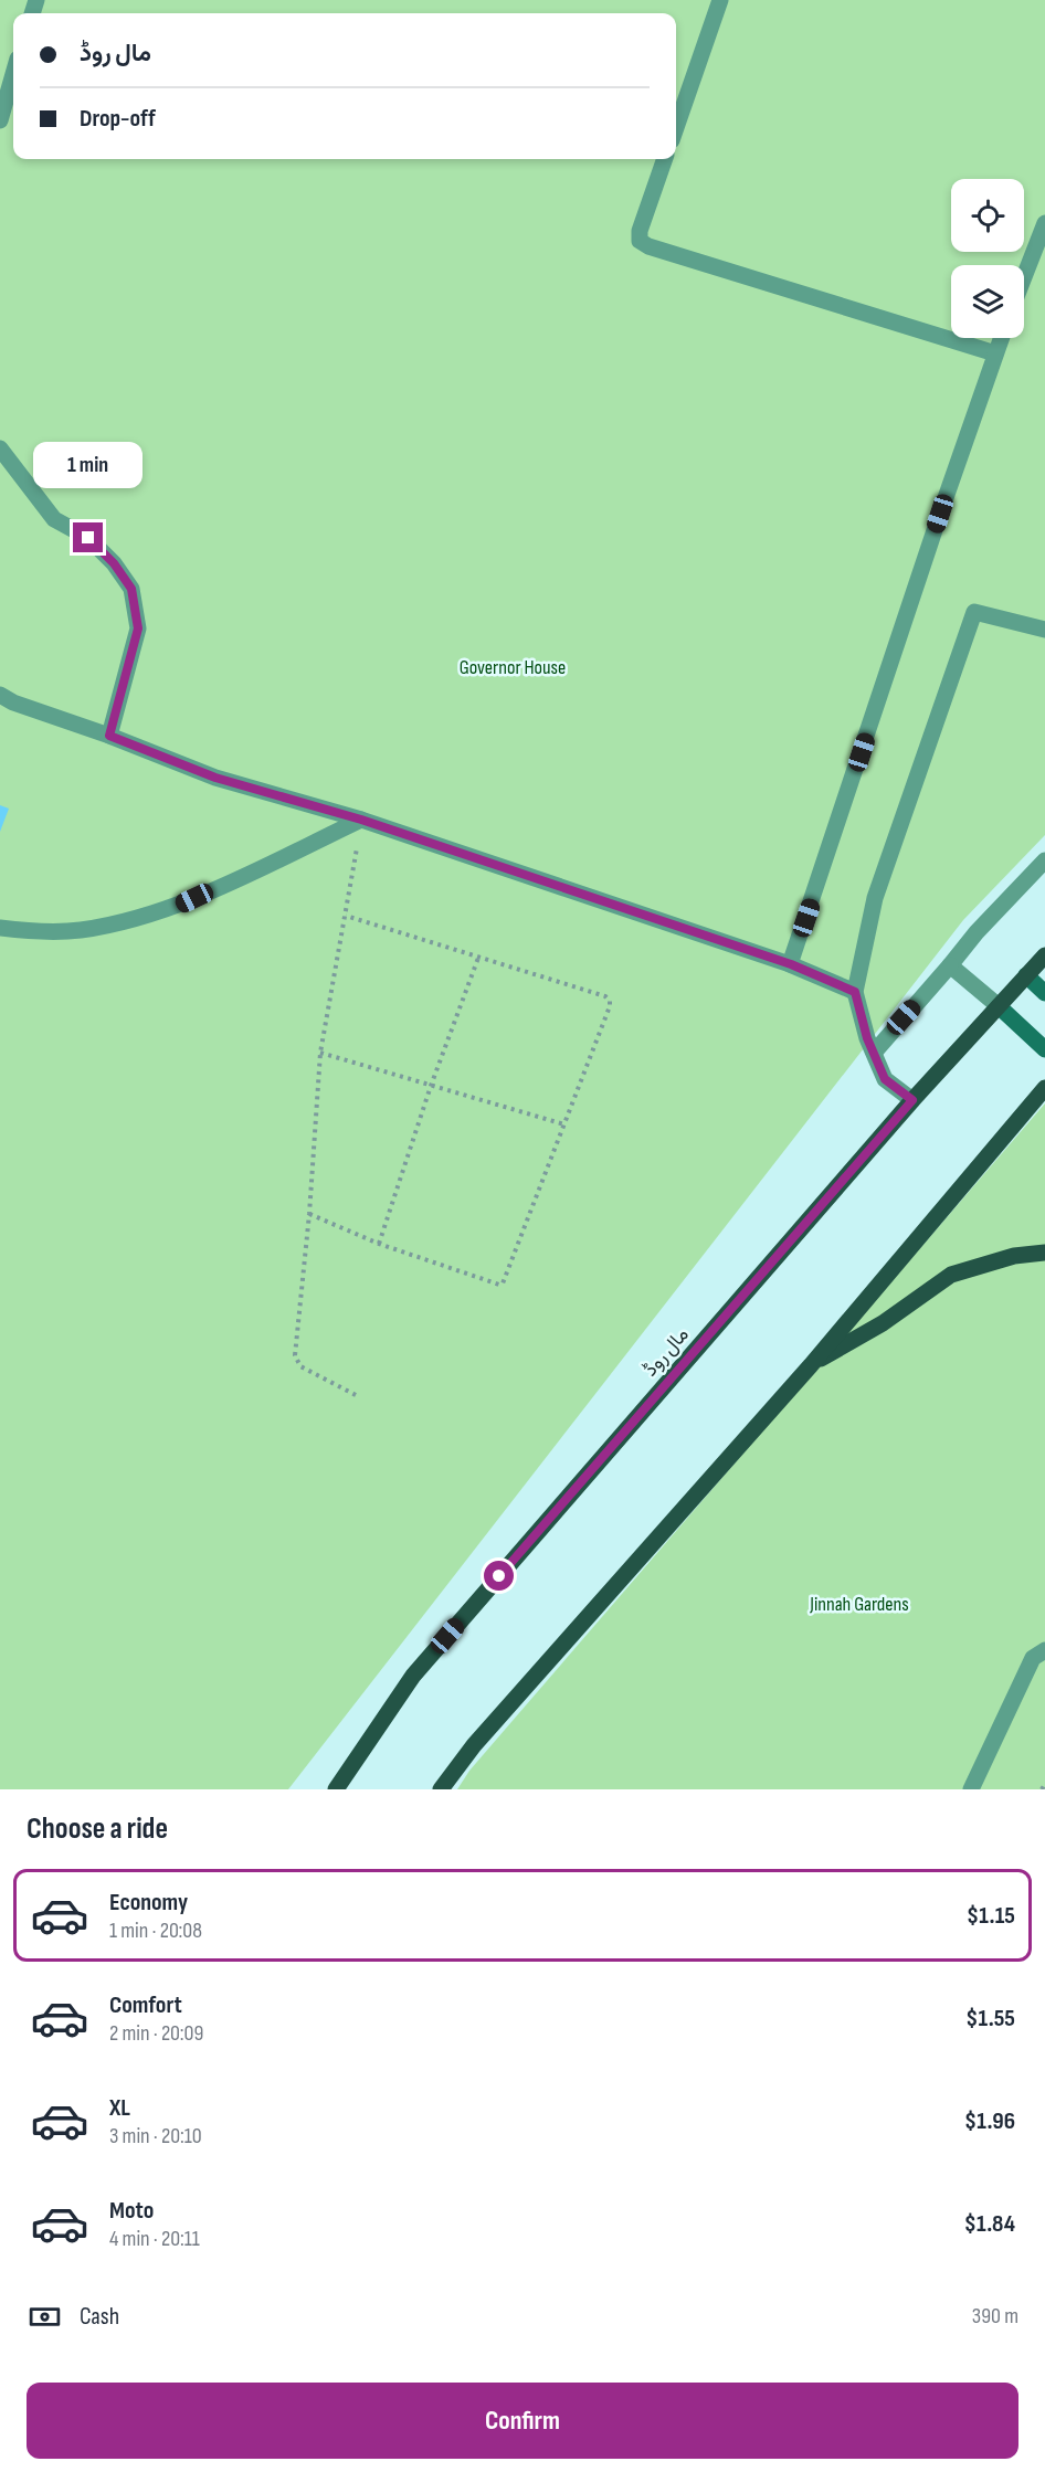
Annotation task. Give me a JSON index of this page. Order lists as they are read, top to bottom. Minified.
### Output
{"streets":{"main road":["مال روڈ"]},"parks":["Governor House","Jinnah Gardens"],"page":{"banner":["مال روڈ","Drop-off"],"bubble":"1 min","heading":"Choose a ride","list":[{"name":"Economy","note":"1 min · 20:08","value":"$1.15"},{"name":"Comfort","note":"2 min · 20:09","value":"$1.55"},{"name":"XL","note":"3 min · 20:10","value":"$1.96"},{"name":"Moto","note":"4 min · 20:11","value":"$1.84"}],"pay":["Cash","390 m"],"buttons":"Confirm"}}
